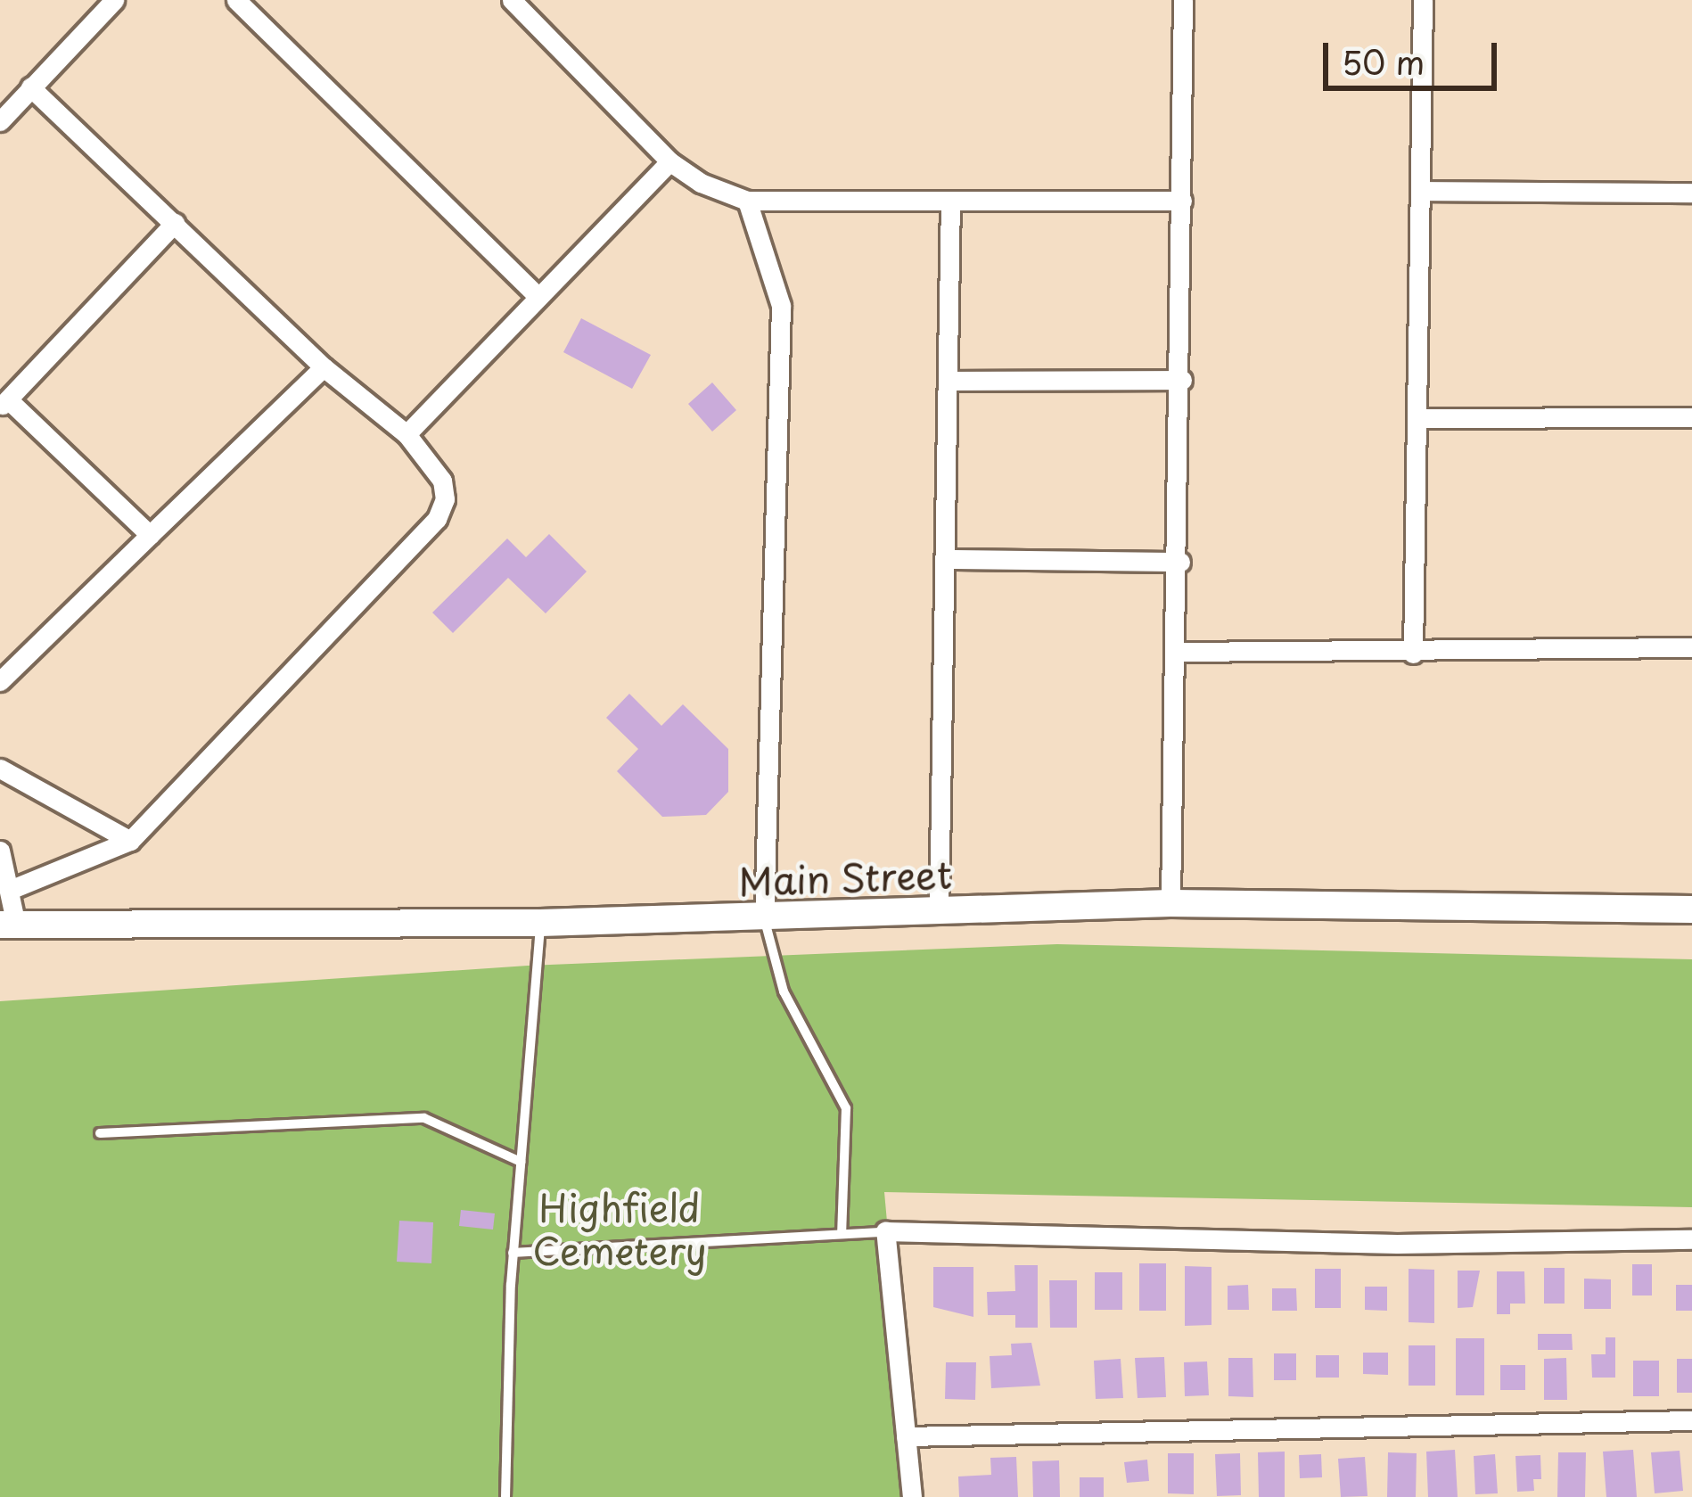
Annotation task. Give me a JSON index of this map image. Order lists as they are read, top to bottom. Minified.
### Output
{"streets":{"street":["Main Street"]},"parks":["Highfield Cemetery"],"scale_bar":"50 m"}
